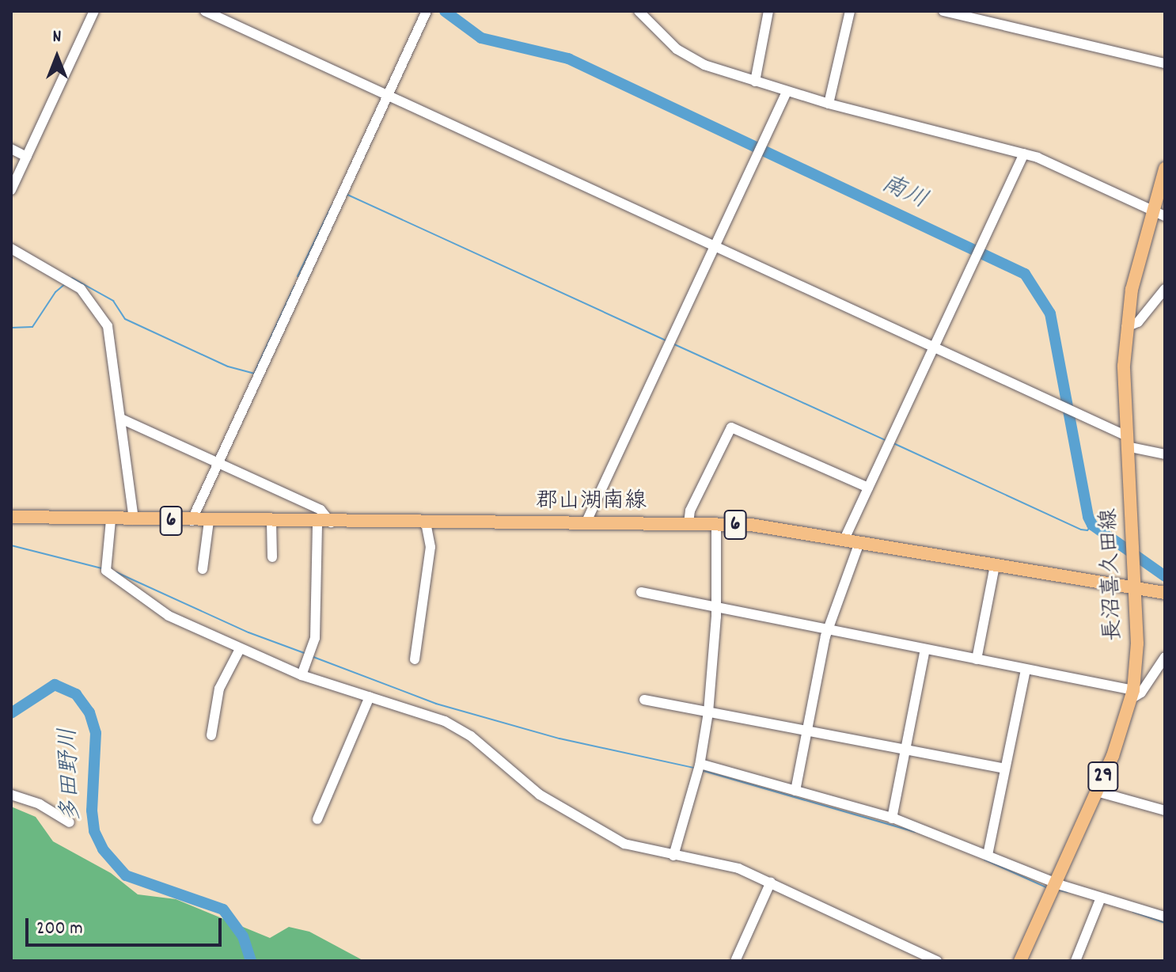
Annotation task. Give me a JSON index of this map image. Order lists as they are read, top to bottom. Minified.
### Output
{"streets":{"main road":["郡山湖南線","6","長沼喜久田線","29"]},"crossings":[["郡山湖南線","長沼喜久田線"]],"water":["南川","多田野川"],"scale_bar":"200 m","north":"top"}
